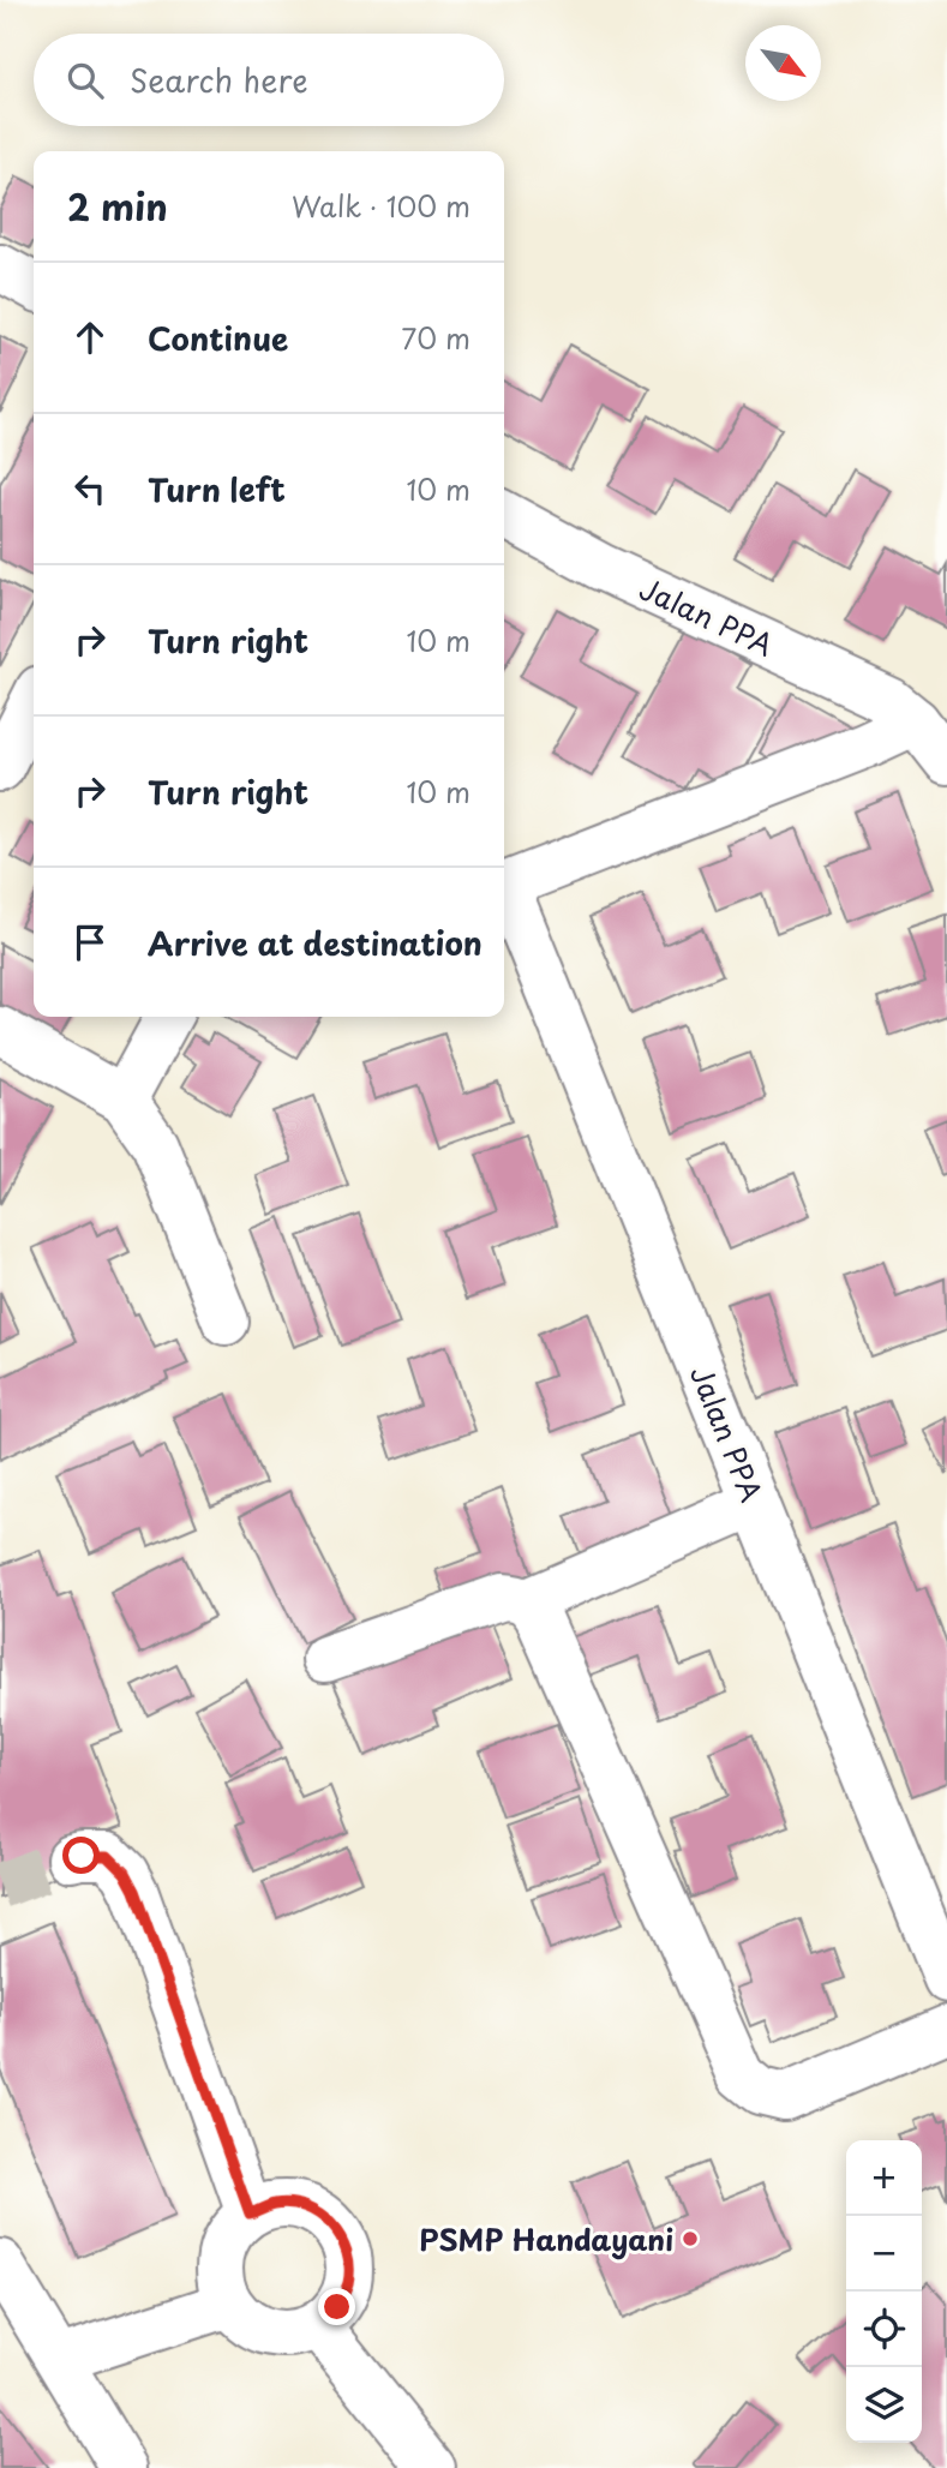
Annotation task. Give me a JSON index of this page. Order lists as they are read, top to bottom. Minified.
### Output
{"streets":{"lane":["Jalan PPA"]},"places":["PSMP Handayani"],"north":"bottom right","page":{"search":"Search here","heading":["2 min","Walk · 100 m"],"list":[["Continue","70 m"],["Turn left","10 m"],["Turn right","10 m"],["Turn right","10 m"],"Arrive at destination"],"map_buttons":["+","−"]}}
